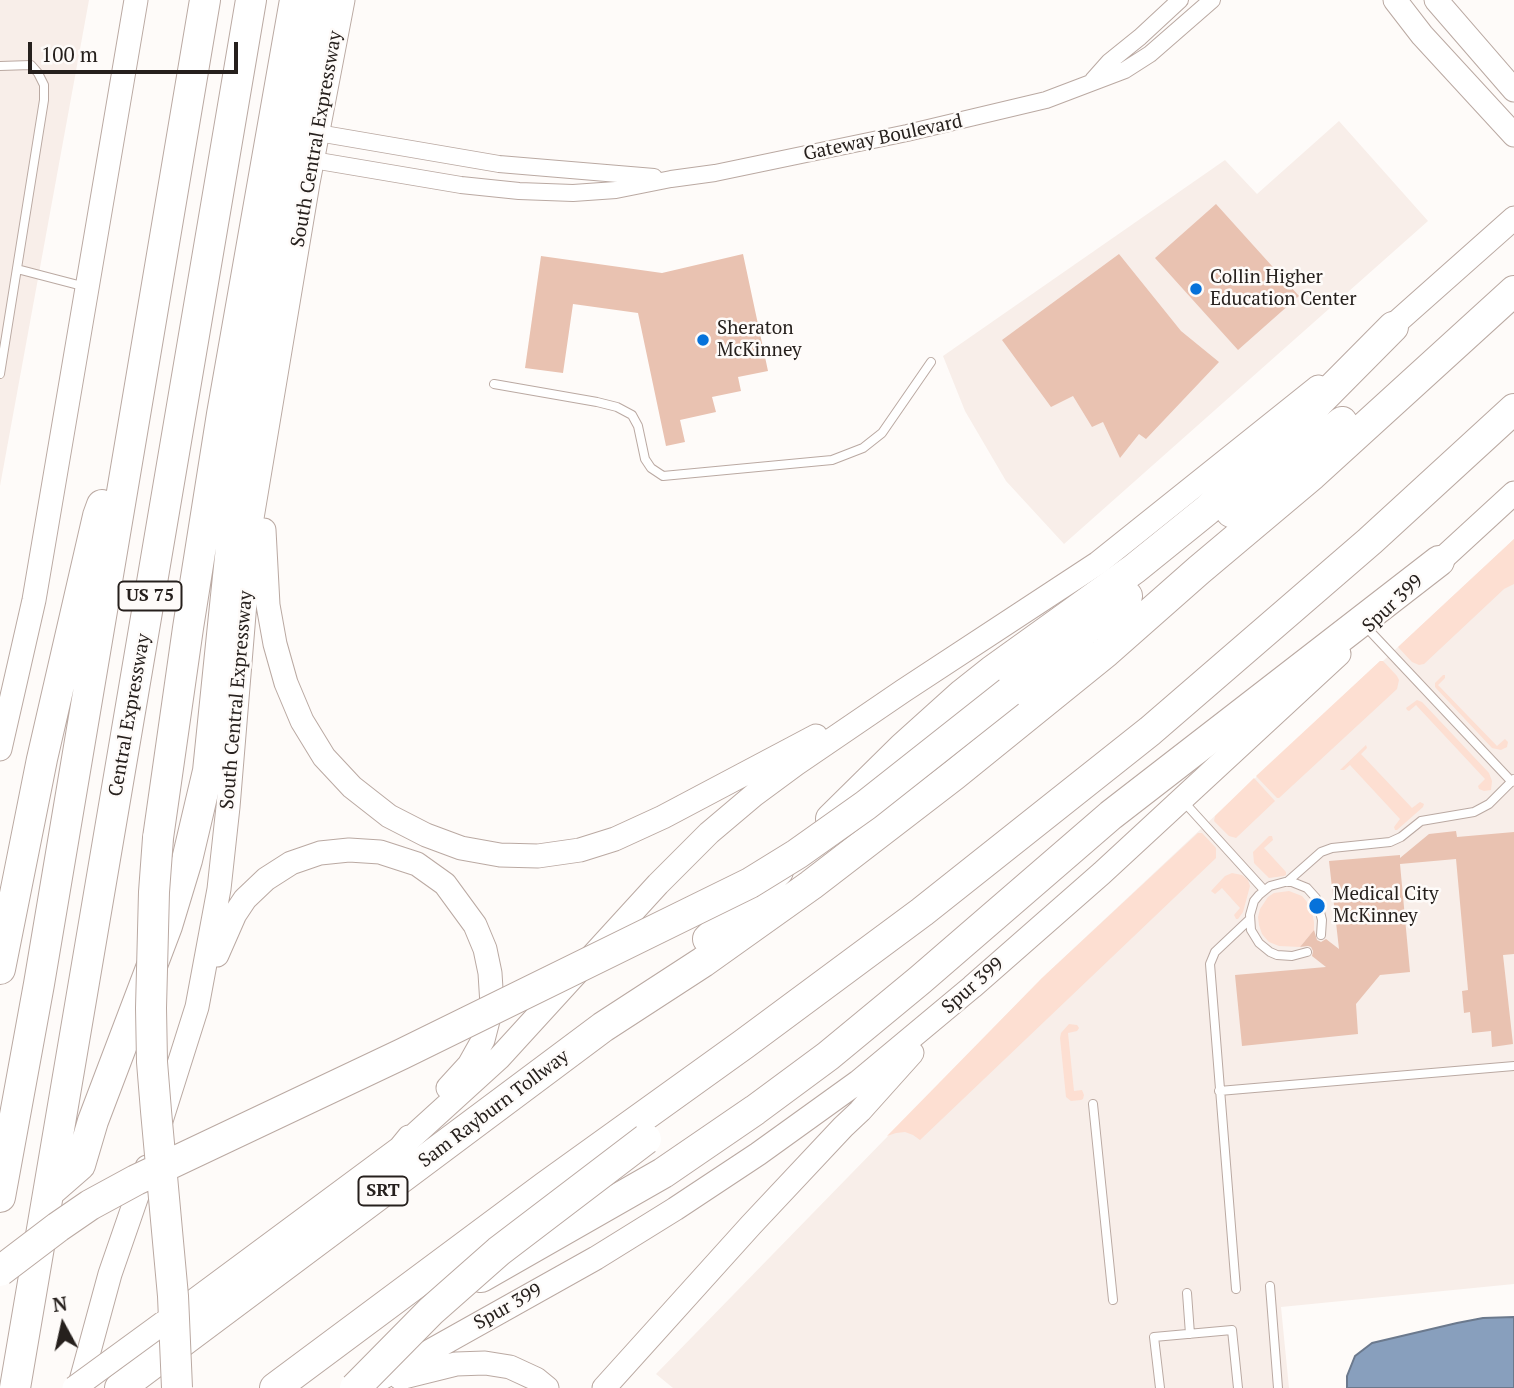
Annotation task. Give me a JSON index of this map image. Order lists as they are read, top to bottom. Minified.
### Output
{"streets":{"highway":["US 75","Central Expressway","Sam Rayburn Tollway","SRT"],"main road":["South Central Expressway","Spur 399"],"street":["Gateway Boulevard"]},"crossings":[["Gateway Boulevard","South Central Expressway"]],"places":["Collin Higher Education Center","Sheraton McKinney","Medical City McKinney"],"scale_bar":"100 m","north":"top"}
